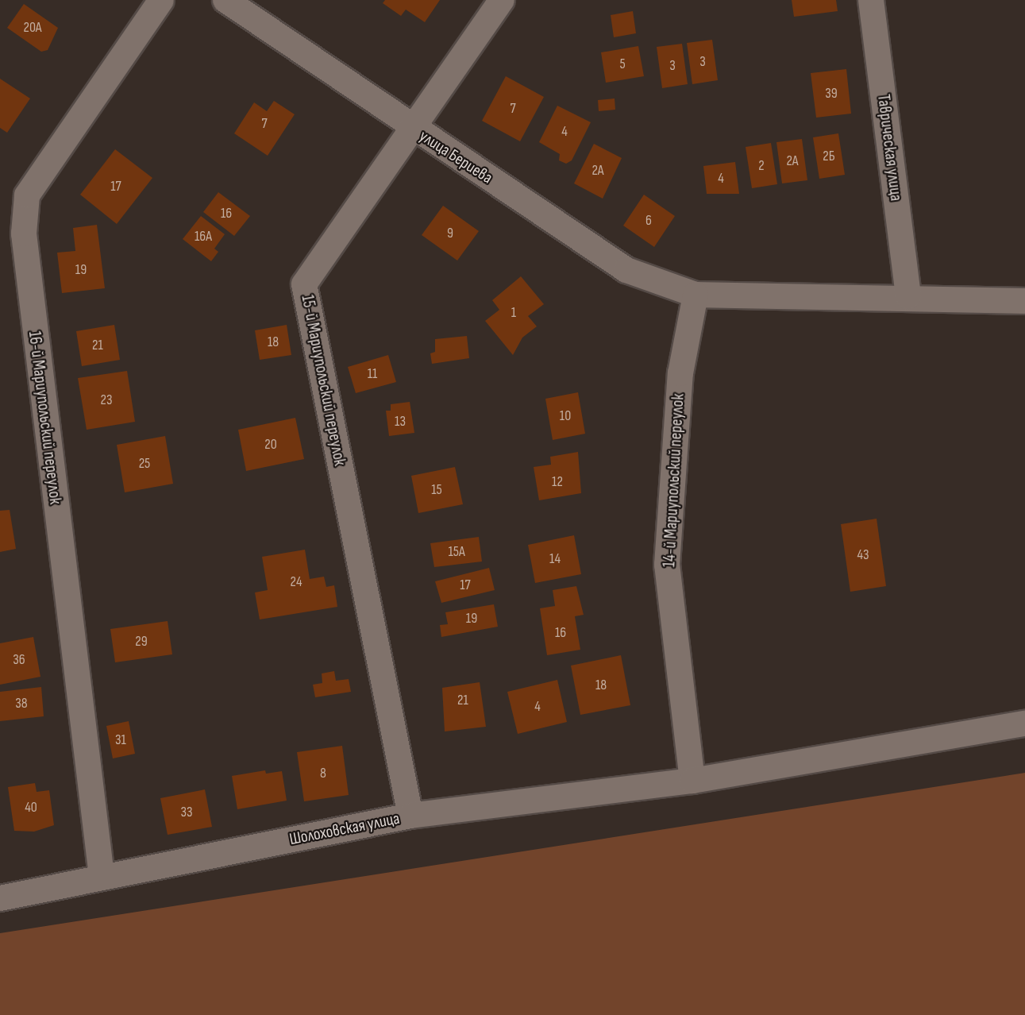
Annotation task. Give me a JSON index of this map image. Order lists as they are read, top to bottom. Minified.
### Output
{"streets":{"street":["Таврическая улица","улица Бериева","15-й Мариупольский переулок","16-й Мариупольский переулок","14-й Мариупольский переулок","Шолоховская улица"]},"crossings":[["Таврическая улица","улица Бериева"],["улица Бериева","15-й Мариупольский переулок"],["улица Бериева","14-й Мариупольский переулок"],["15-й Мариупольский переулок","Шолоховская улица"],["16-й Мариупольский переулок","Шолоховская улица"],["14-й Мариупольский переулок","Шолоховская улица"]],"house_numbers":["20А","3","5","3","39","7","7","4","2Б","2А","2","2А","4","17","16","6","9","16А","19","1","18","21","11","23","10","13","20","25","12","15","15А","43","14","24","17","19","16","29","36","18","21","38","4","31","8","40","33"]}
